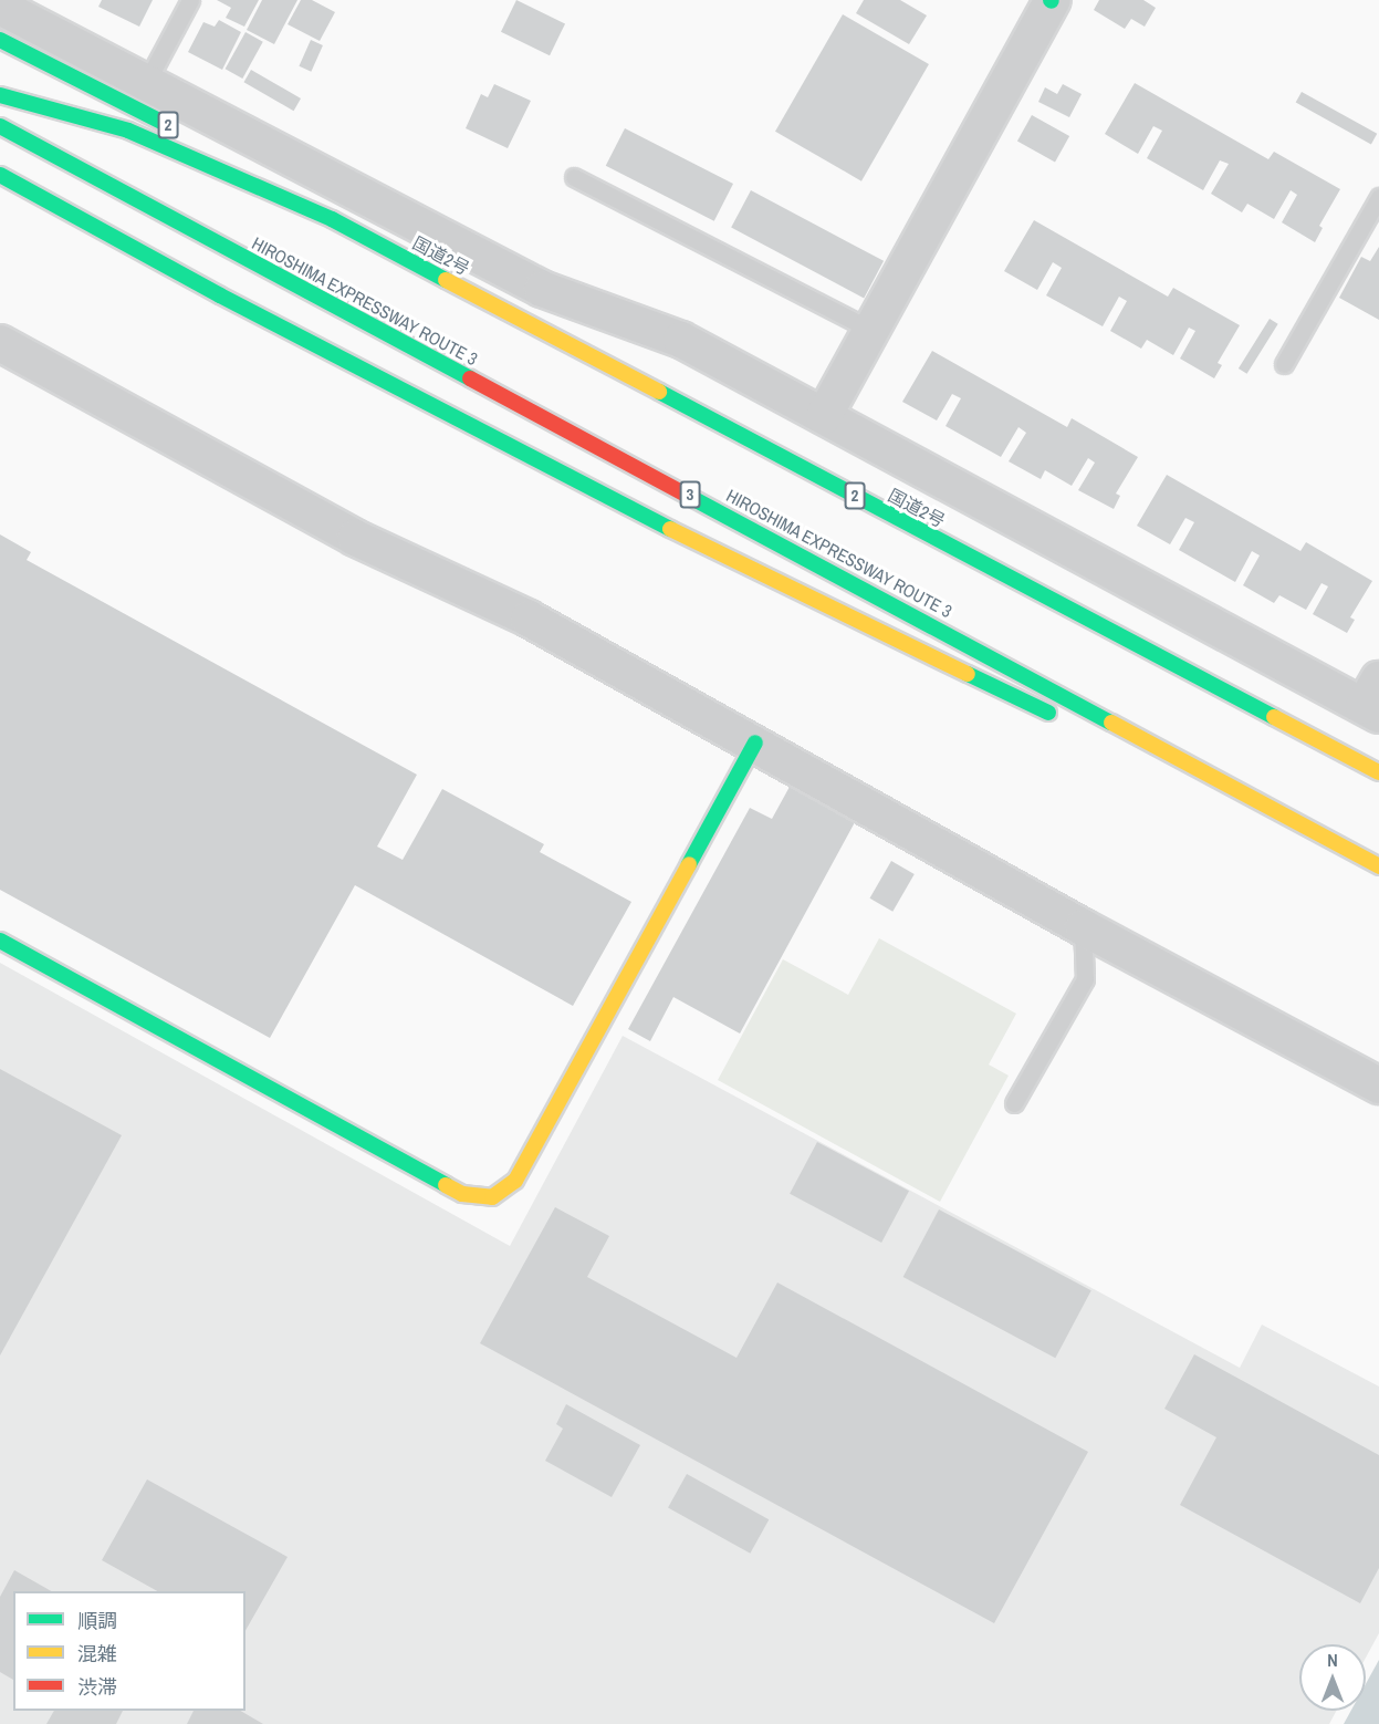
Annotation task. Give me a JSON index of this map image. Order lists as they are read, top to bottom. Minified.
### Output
{"streets":{"main road":["2","国道2号","HIROSHIMA EXPRESSWAY ROUTE 3","3"]},"legend":["順調","混雑","渋滞"],"north":"top"}
